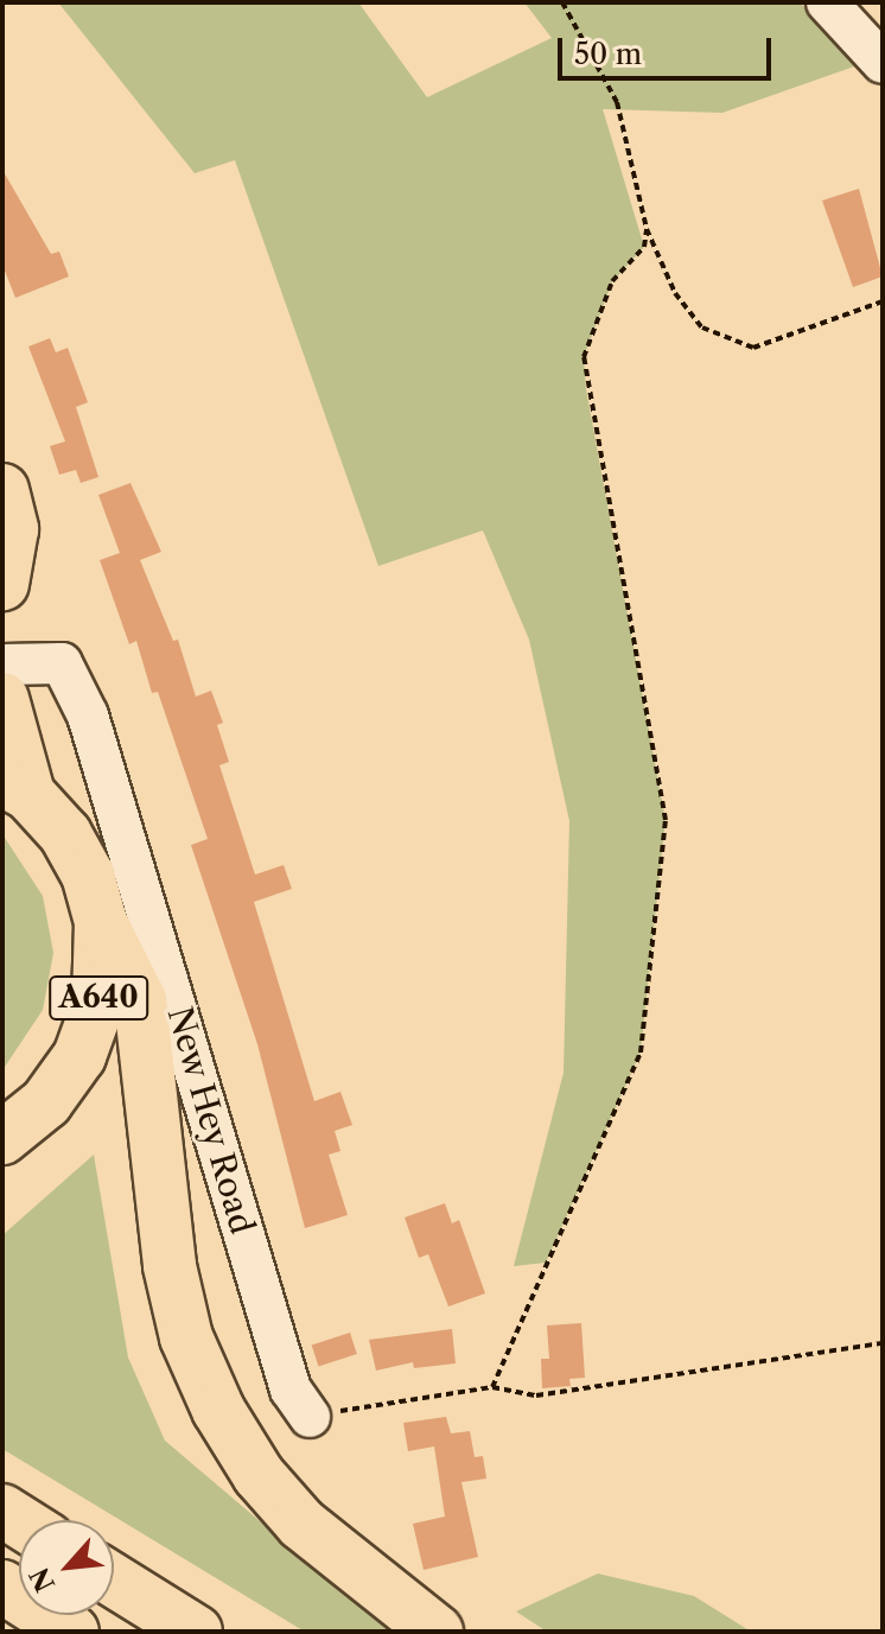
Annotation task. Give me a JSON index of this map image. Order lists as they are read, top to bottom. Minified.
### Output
{"streets":{"highway":["A640"],"street":["New Hey Road"]},"scale_bar":"50 m","north":"bottom left"}
